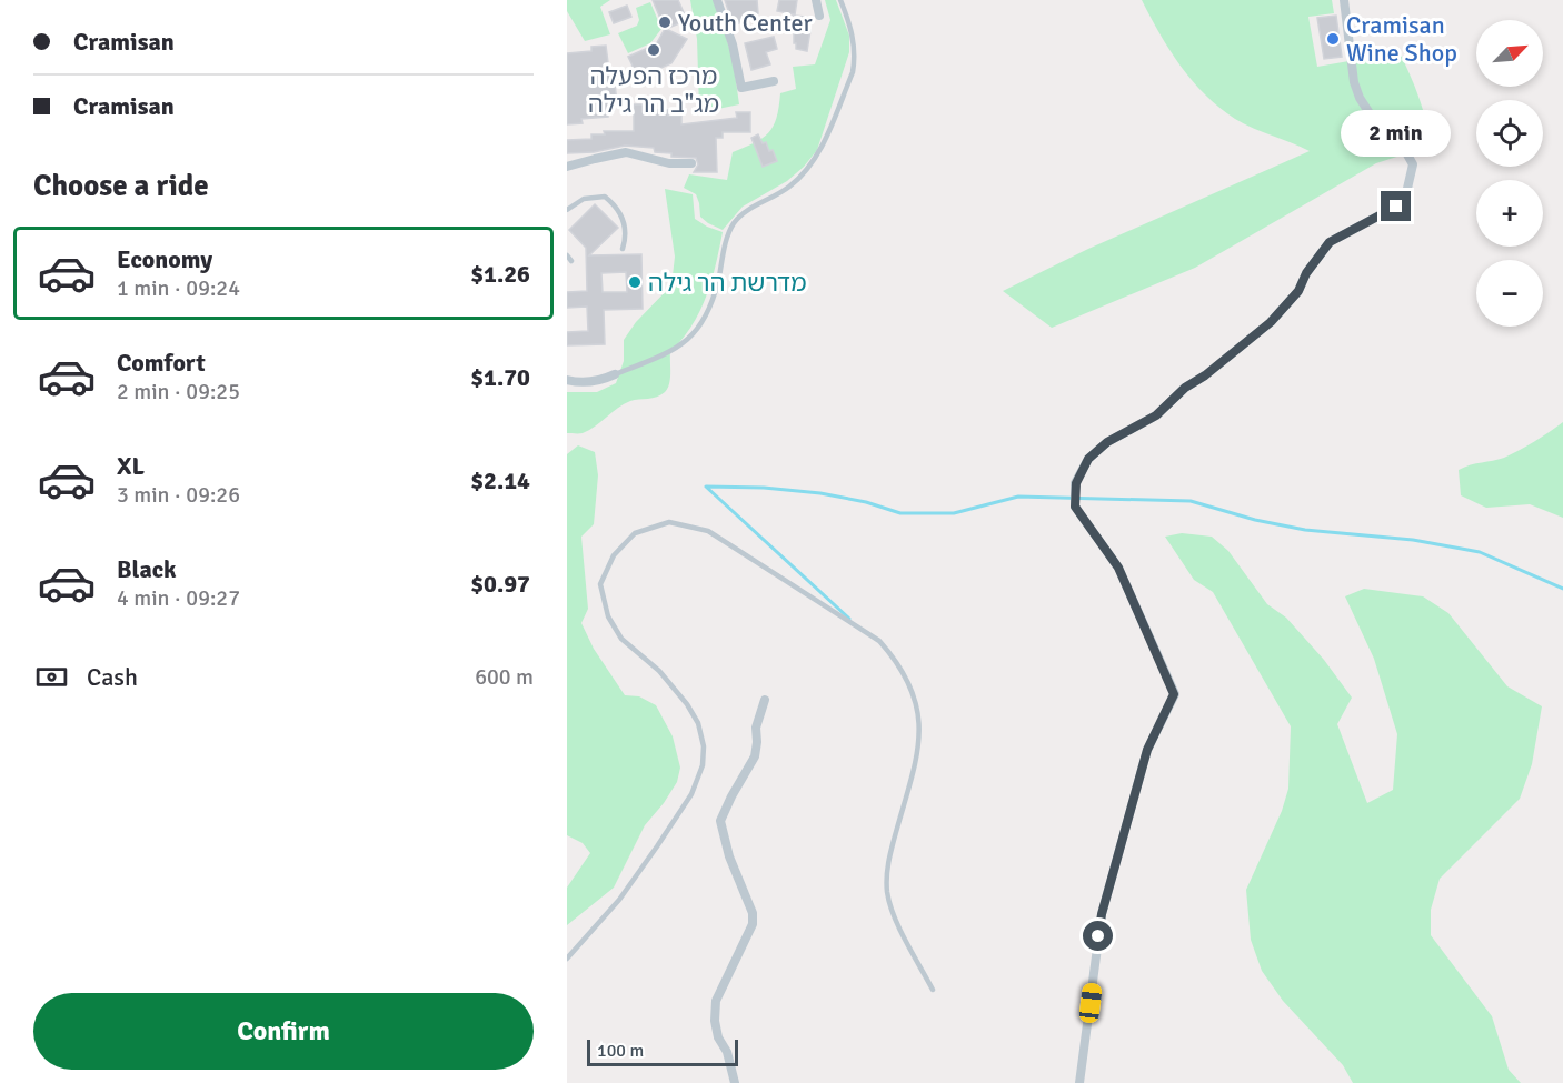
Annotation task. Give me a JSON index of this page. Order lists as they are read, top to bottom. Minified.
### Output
{"places":["Youth Center","Cramisan Wine Shop","מרכז הפעלה מג\"ב הר גילה","מדרשת הר גילה"],"scale_bar":"100 m","north":"top right","page":{"banner":["Cramisan","Cramisan"],"map_buttons":["+","−"],"bubble":"2 min","heading":"Choose a ride","list":[{"name":"Economy","note":"1 min · 09:24","value":"$1.26"},{"name":"Comfort","note":"2 min · 09:25","value":"$1.70"},{"name":"XL","note":"3 min · 09:26","value":"$2.14"},{"name":"Black","note":"4 min · 09:27","value":"$0.97"}],"pay":["Cash","600 m"],"buttons":"Confirm","scale":"100 m"}}
